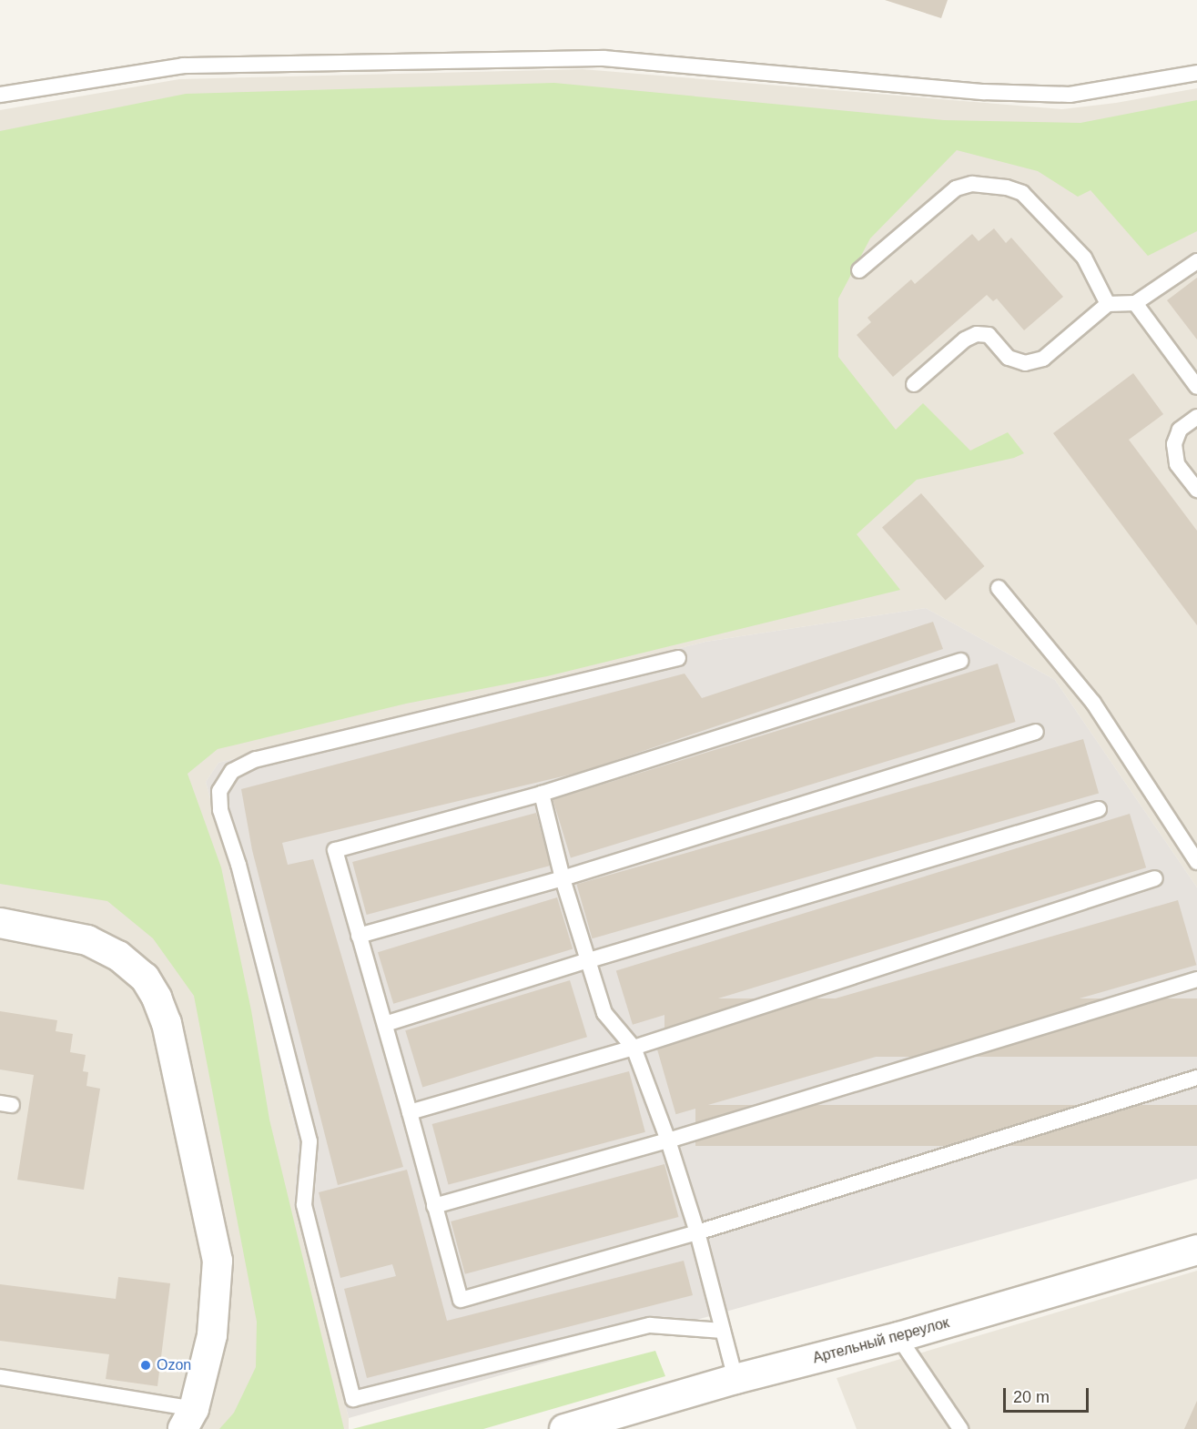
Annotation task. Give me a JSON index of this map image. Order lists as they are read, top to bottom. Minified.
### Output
{"streets":{"street":["Артельный переулок"]},"places":["Ozon"],"scale_bar":"20 m"}
